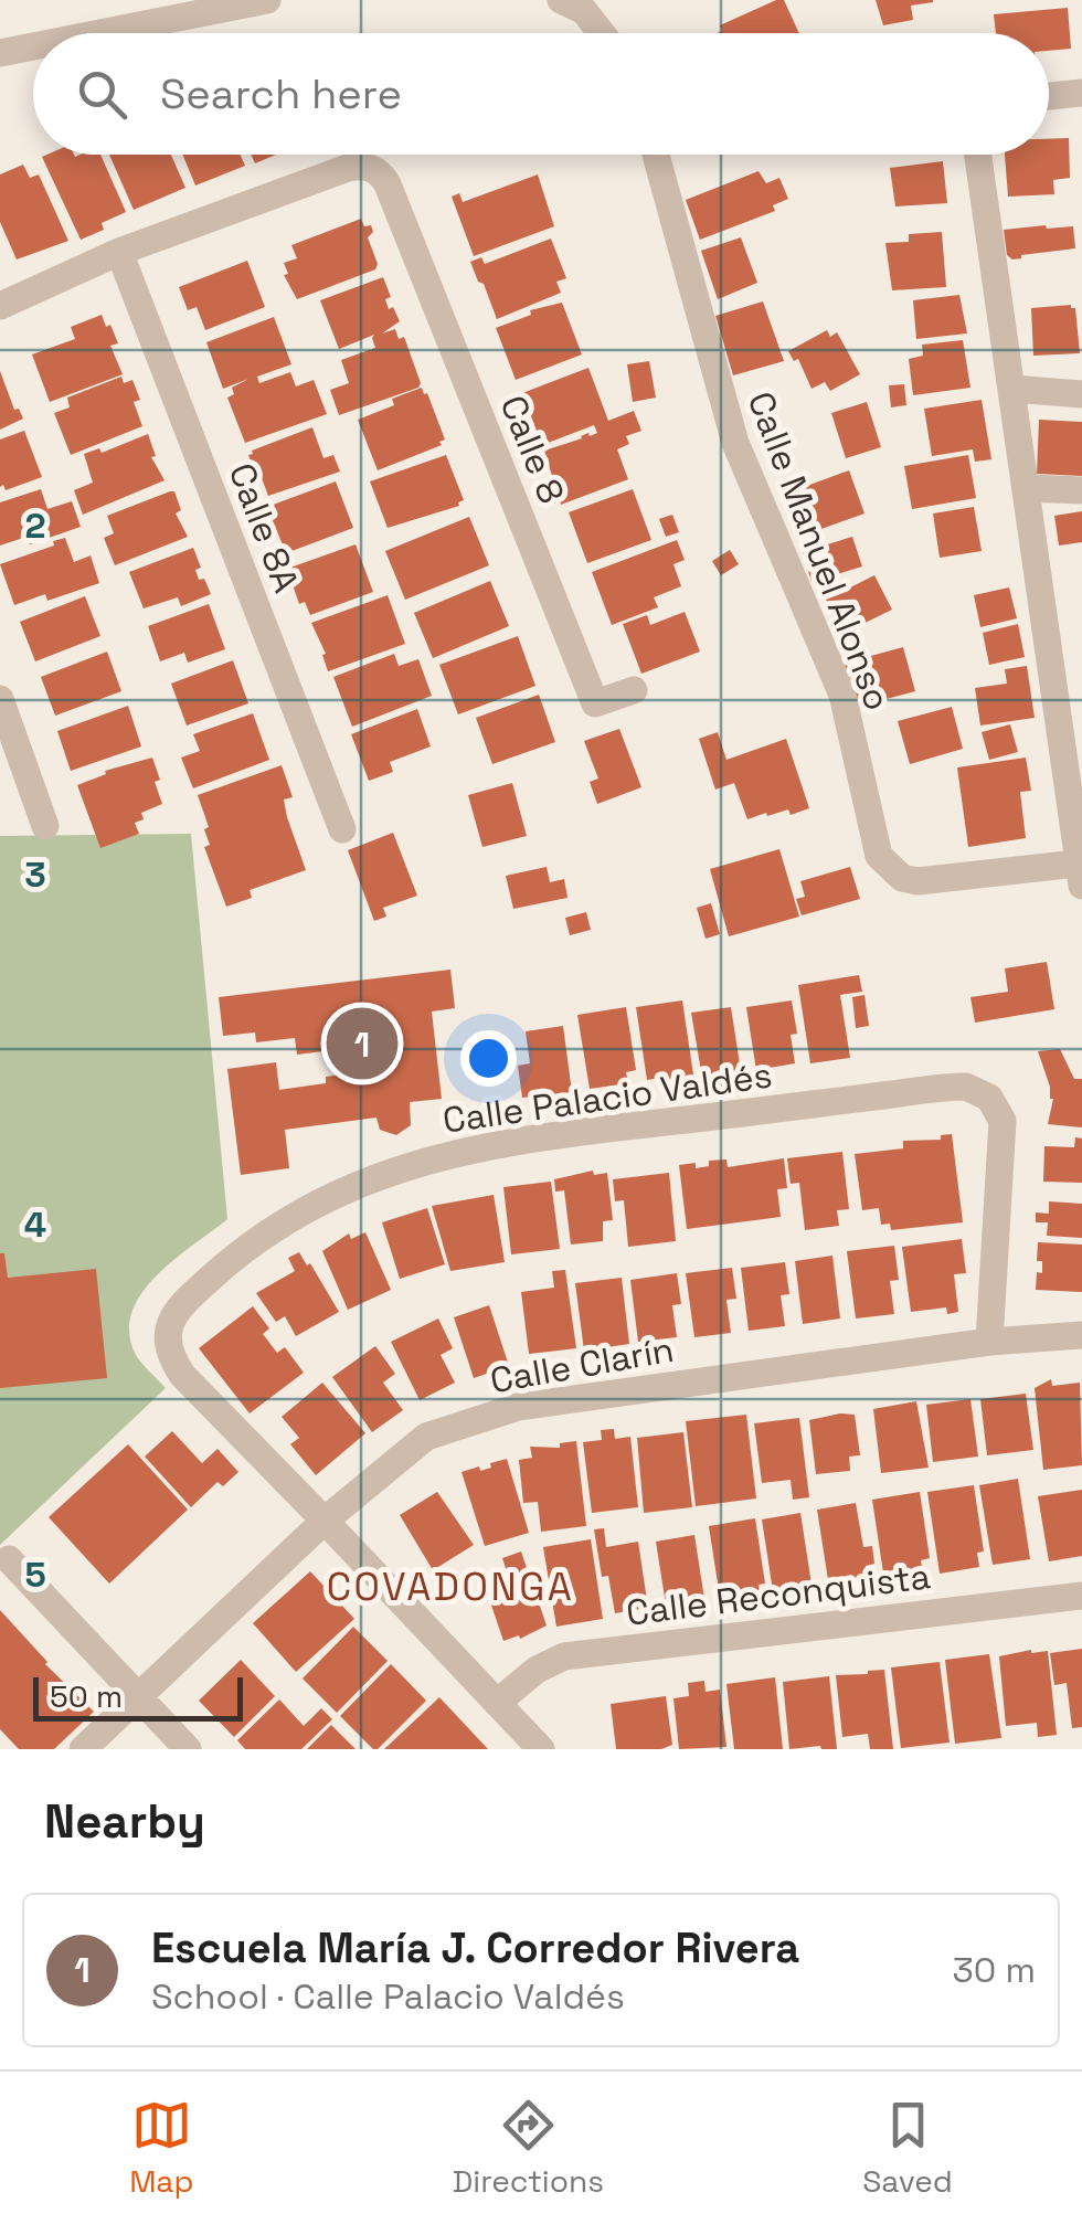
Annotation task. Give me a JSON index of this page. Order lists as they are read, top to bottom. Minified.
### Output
{"streets":{"street":["Calle 8","Calle 8A","Calle Manuel Alonso","Calle Palacio Valdés","Calle Clarín","Calle Reconquista"]},"crossings":[["Calle 8","Calle 8A"],["Calle Palacio Valdés","Calle Clarín"],["Calle Palacio Valdés","Calle Reconquista"]],"districts":["COVADONGA"],"scale_bar":"50 m","page":{"search":"Search here","pins":"1","scale":"50 m","heading":"Nearby","list":[{"mark":"1","name":"Escuela María J. Corredor Rivera","note":"School · Calle Palacio Valdés","value":"30 m"}],"nav":["Map","Directions","Saved"]},"grid":{"rows":["2","3","4","5"]}}
